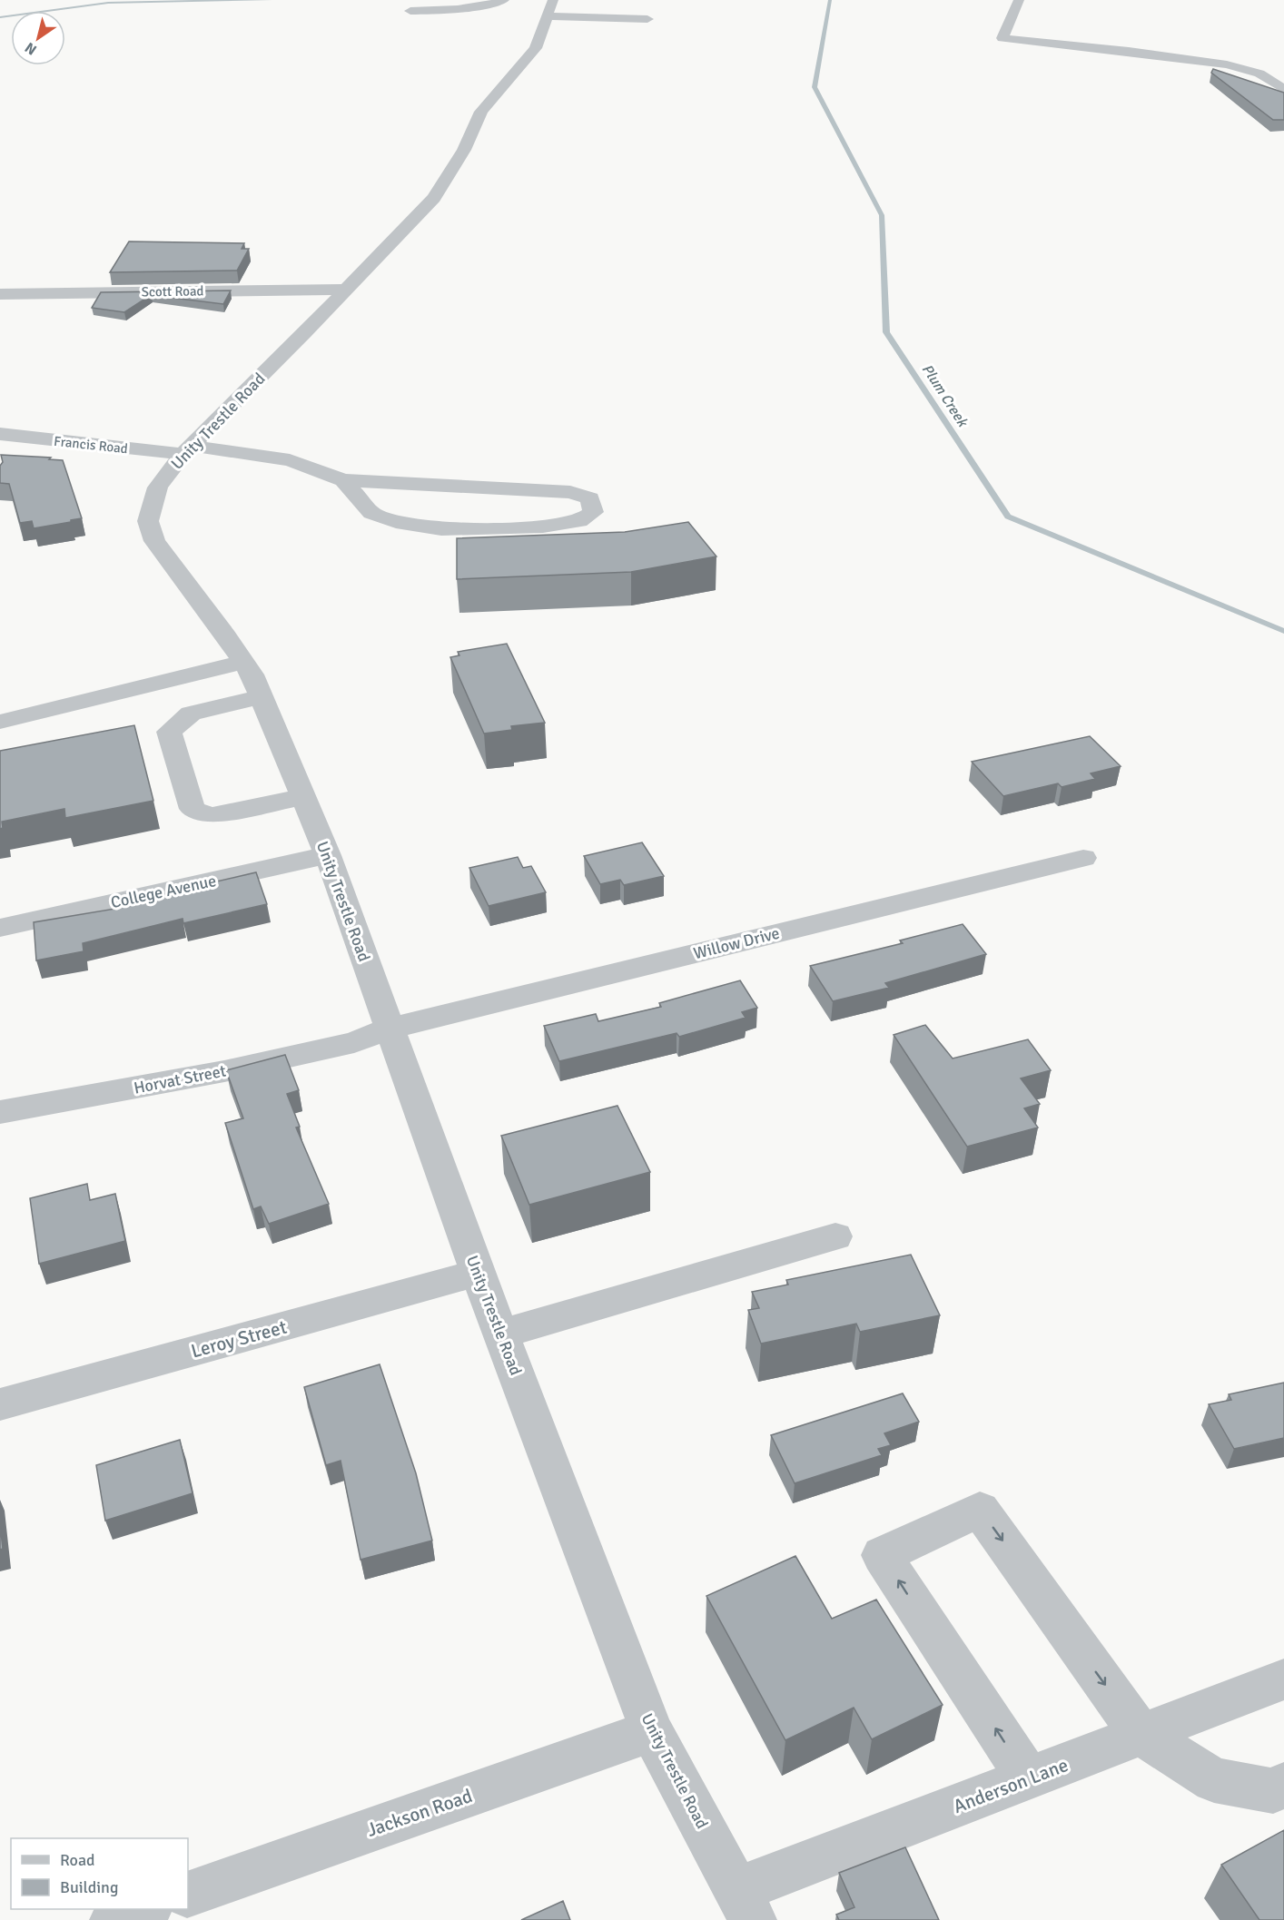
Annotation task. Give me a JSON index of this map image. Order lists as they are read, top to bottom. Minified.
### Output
{"streets":{"street":["Scott Road","Unity Trestle Road","Francis Road","College Avenue","Willow Drive","Horvat Street","Leroy Street","Anderson Lane","Jackson Road"]},"crossings":[["Scott Road","Unity Trestle Road"],["Unity Trestle Road","Francis Road"],["Unity Trestle Road","College Avenue"],["Unity Trestle Road","Willow Drive"],["Unity Trestle Road","Horvat Street"],["Unity Trestle Road","Leroy Street"],["Unity Trestle Road","Anderson Lane"],["Unity Trestle Road","Jackson Road"],["Willow Drive","Horvat Street"]],"water":["Plum Creek"],"legend":["Road","Building"],"north":"bottom left"}
